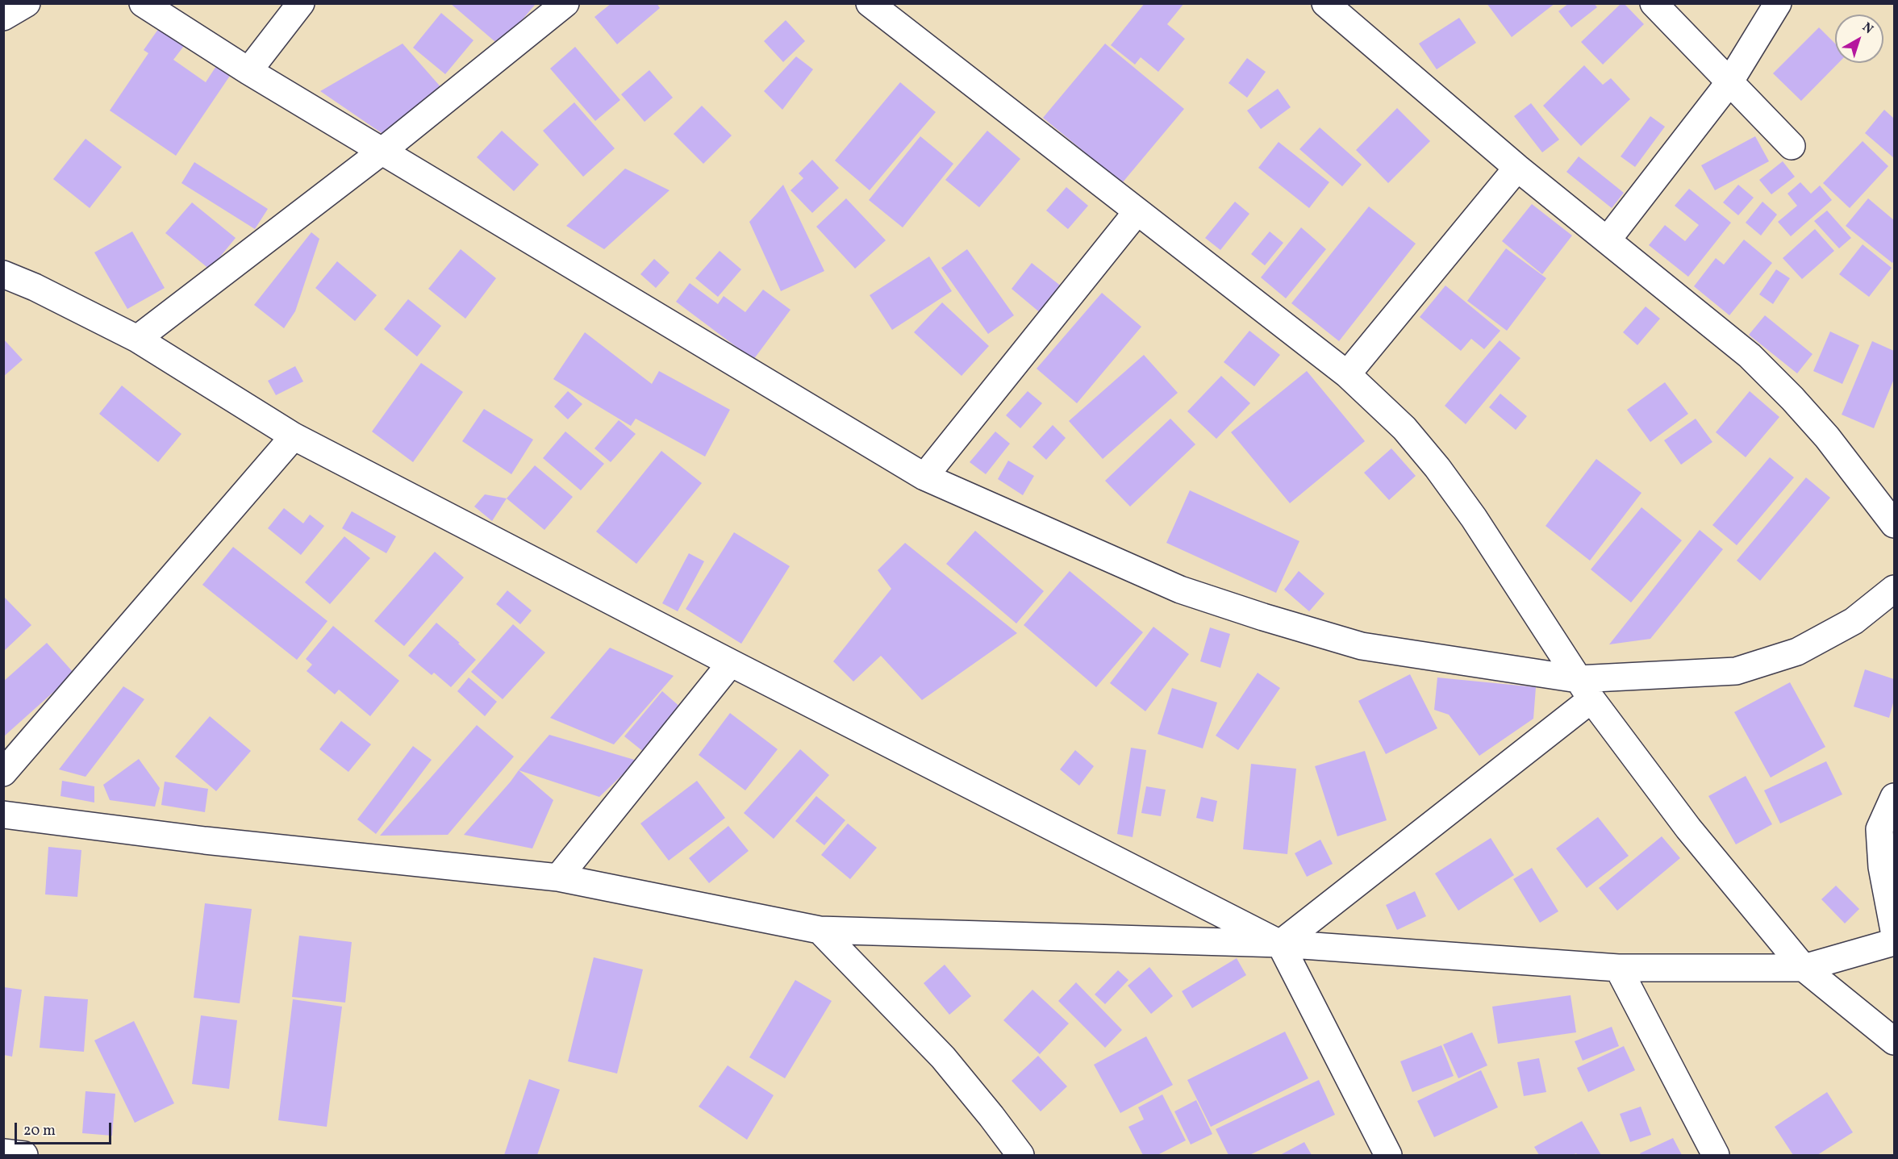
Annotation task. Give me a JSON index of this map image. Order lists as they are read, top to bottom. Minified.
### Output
{"scale_bar":"20 m","north":"top right"}
